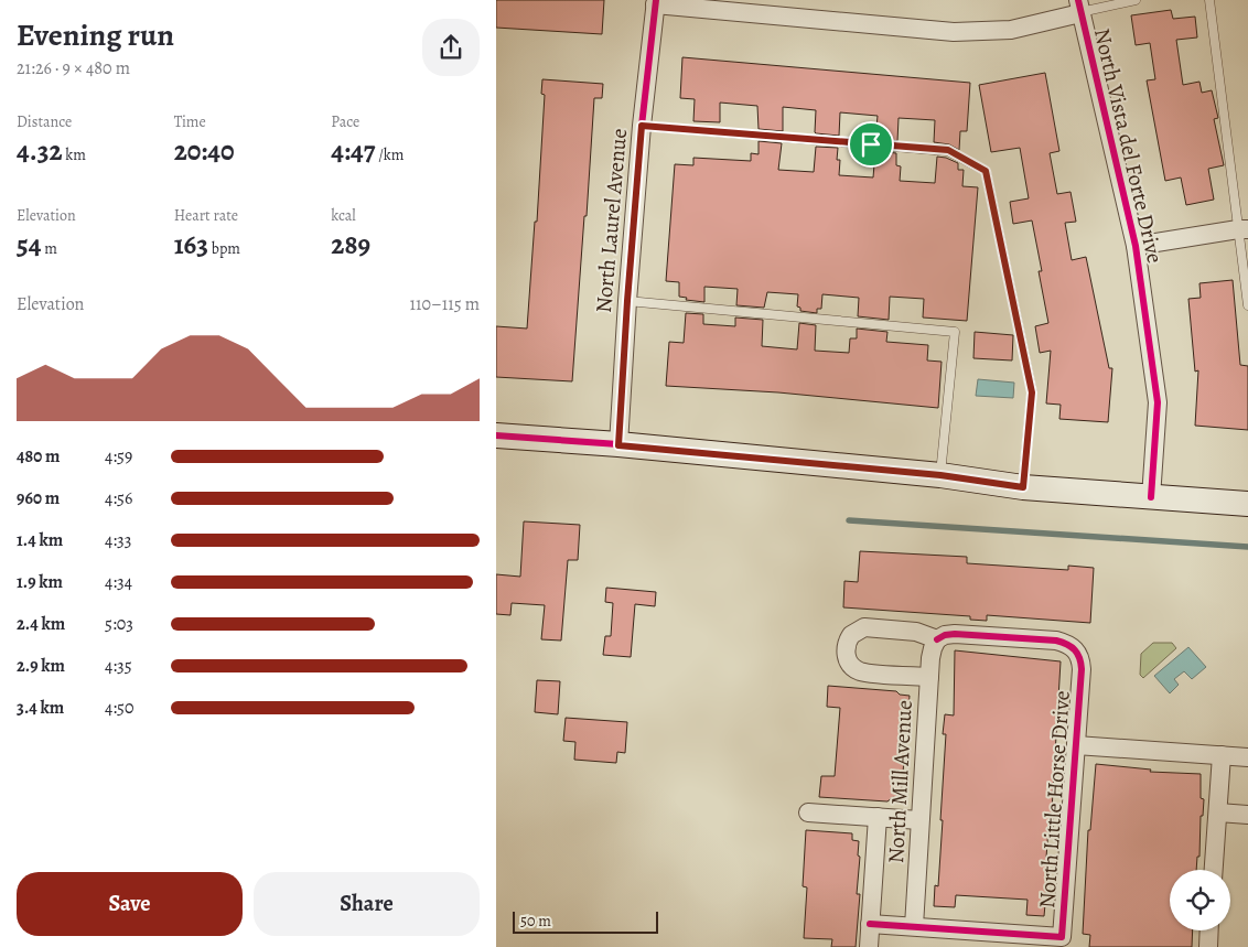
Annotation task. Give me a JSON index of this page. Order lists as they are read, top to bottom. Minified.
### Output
{"streets":{"street":["North Vista del Forte Drive","North Laurel Avenue","North Mill Avenue","North Little Horse Drive"]},"crossings":[["North Mill Avenue","North Little Horse Drive"]],"scale_bar":"50 m","page":{"heading":["Evening run","21:26 · 9 × 480 m"],"stats":[["Distance","4.32 km"],["Time","20:40"],["Pace","4:47 /km"],["Elevation","54 m"],["Heart rate","163 bpm"],["kcal","289"]],"chart":["Elevation","110–115 m"],"list":[{"name":"480 m","note":"4:59"},{"name":"960 m","note":"4:56"},{"name":"1.4 km","note":"4:33"},{"name":"1.9 km","note":"4:34"},{"name":"2.4 km","note":"5:03"},{"name":"2.9 km","note":"4:35"},{"name":"3.4 km","note":"4:50"}],"buttons":["Save","Share"],"scale":"50 m"}}
